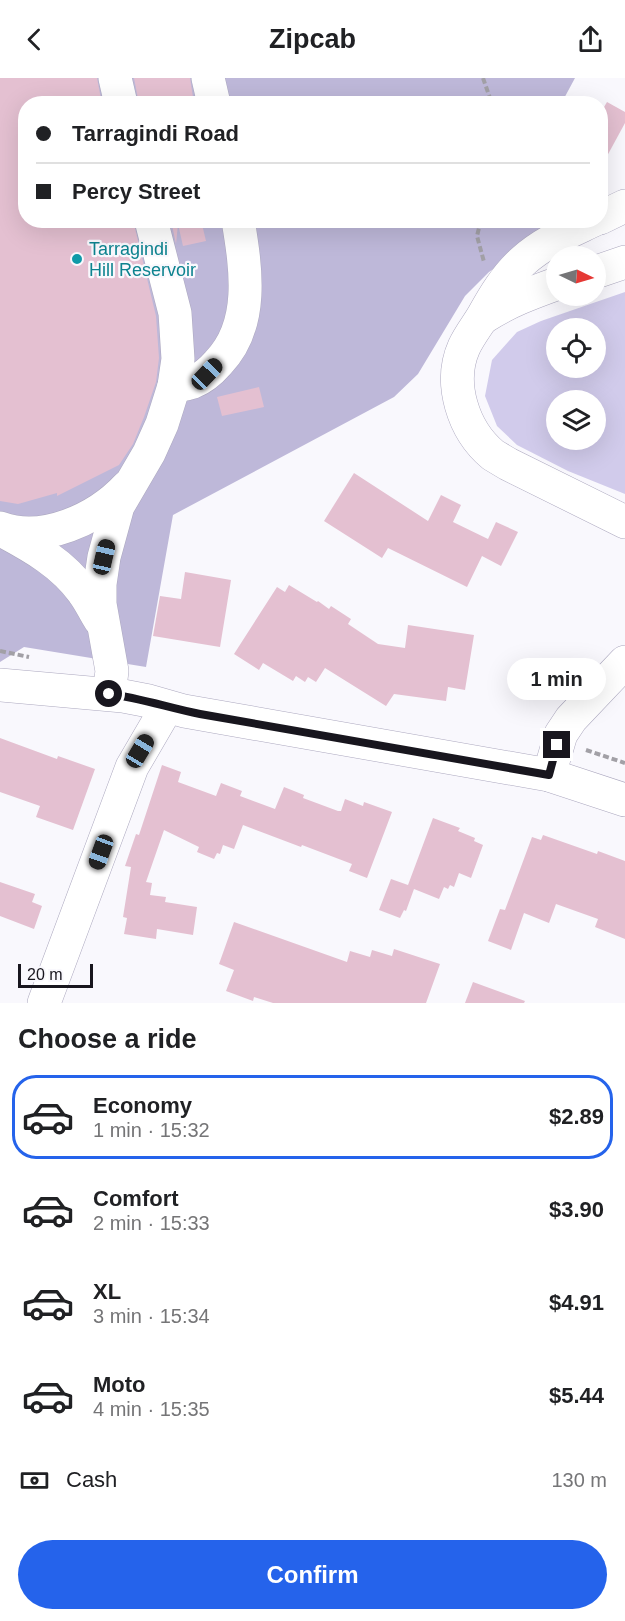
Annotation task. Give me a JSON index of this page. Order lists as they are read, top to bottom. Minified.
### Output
{"places":["Tarragindi Hill Reservoir"],"scale_bar":"20 m","north":"right","page":{"header":"Zipcab","banner":["Tarragindi Road","Percy Street"],"bubble":"1 min","scale":"20 m","heading":"Choose a ride","list":[{"name":"Economy","note":"1 min · 15:32","value":"$2.89"},{"name":"Comfort","note":"2 min · 15:33","value":"$3.90"},{"name":"XL","note":"3 min · 15:34","value":"$4.91"},{"name":"Moto","note":"4 min · 15:35","value":"$5.44"}],"pay":["Cash","130 m"],"buttons":"Confirm"}}
